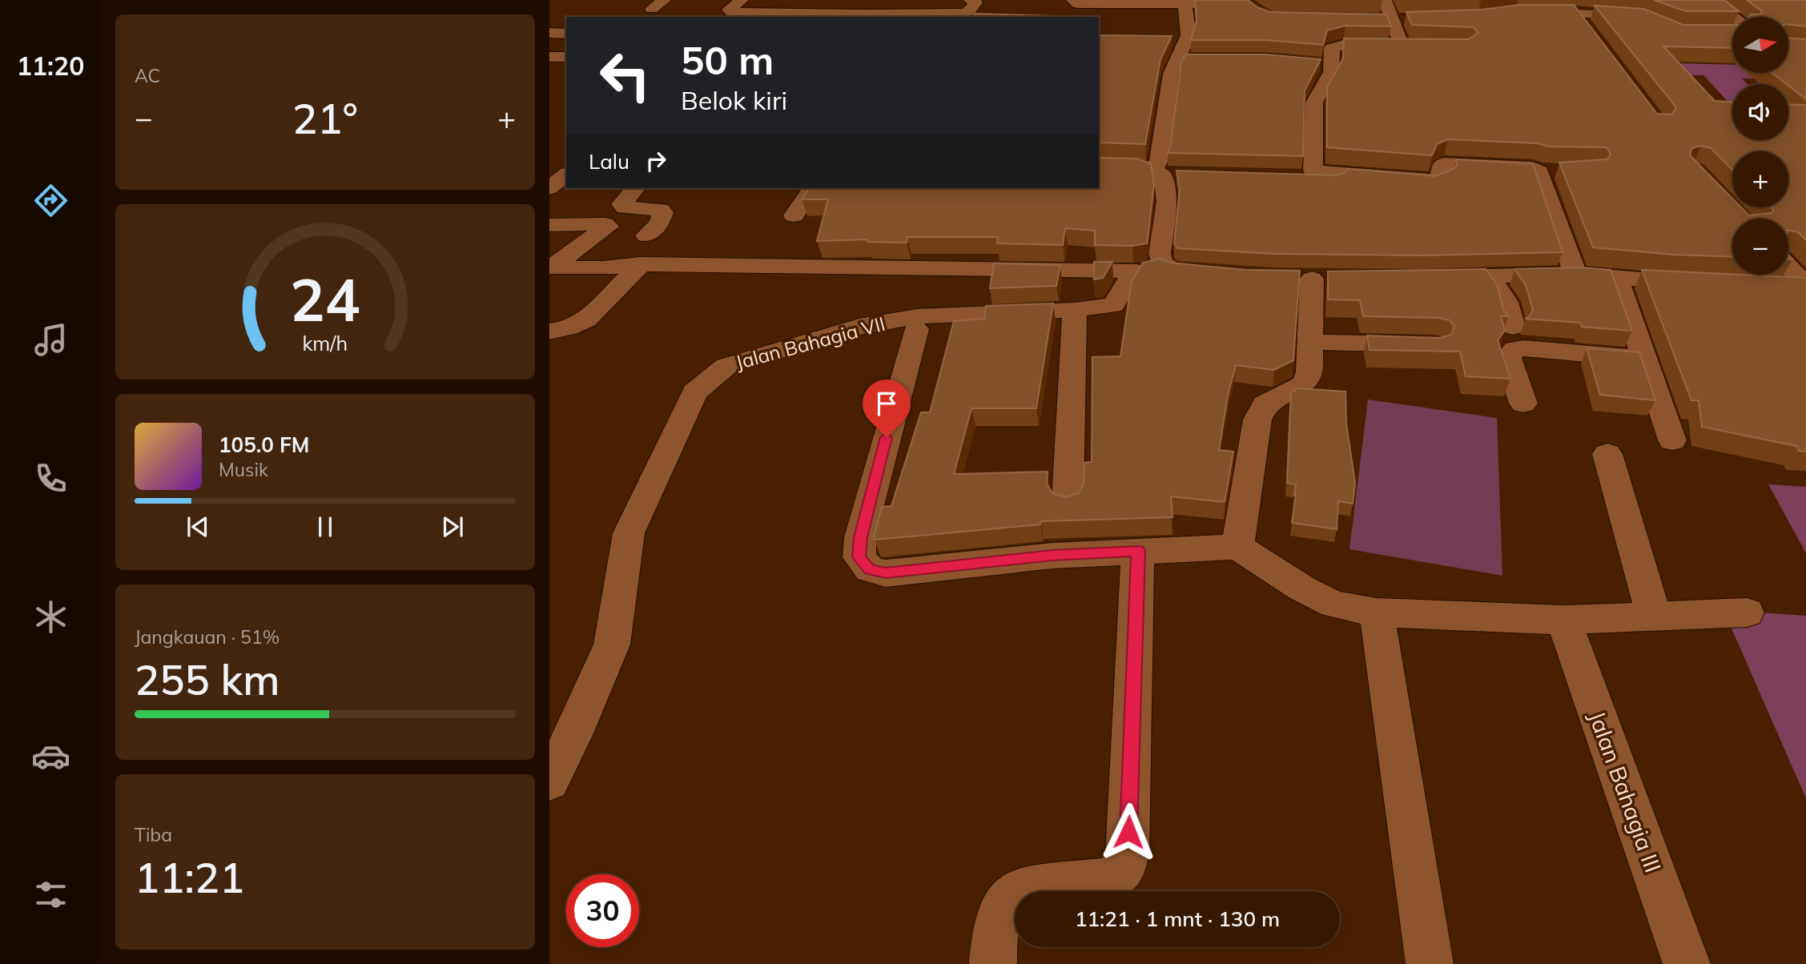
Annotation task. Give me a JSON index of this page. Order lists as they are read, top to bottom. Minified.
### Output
{"streets":{"street":["Jalan Bahagia VII","Jalan Bahagia III"]},"north":"right","page":{"tabs":"11:20","tile":["AC",["Jangkauan · 51%","255 km"],["Tiba","11:21"]],"map_buttons":["+","−"],"turn":["50 m","Belok kiri"],"heat":["−","21°","+"],"then":"Lalu","song":["105.0 FM","Musik"],"limit":"30","trip":"11:21 · 1 mnt · 130 m","gauge":["24","km/h"]}}
